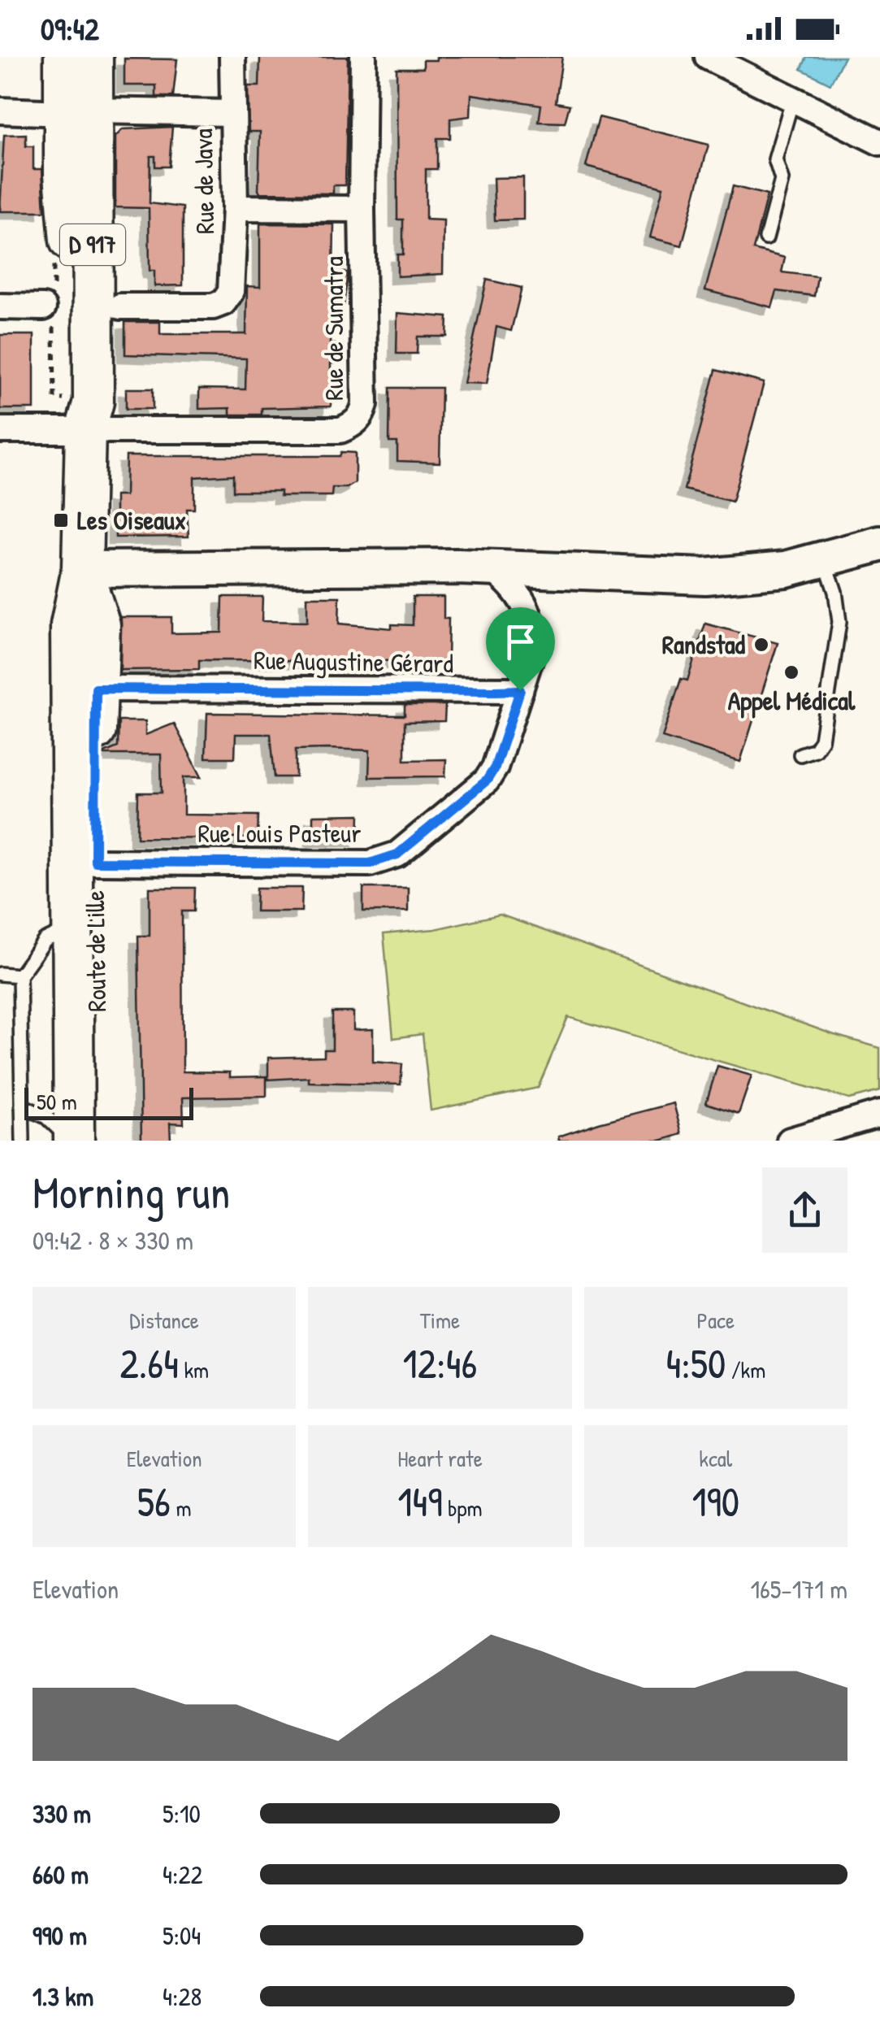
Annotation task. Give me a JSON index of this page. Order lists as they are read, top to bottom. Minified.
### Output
{"streets":{"main road":["D 917","Route de Lille"],"street":["Rue de Java","Rue de Sumatra","Rue Augustine Gérard","Rue Louis Pasteur"]},"crossings":[["Rue de Sumatra","Route de Lille"],["Rue Augustine Gérard","Rue Louis Pasteur"],["Rue Augustine Gérard","Route de Lille"],["Rue Louis Pasteur","Route de Lille"]],"places":{"transit":["Les Oiseaux"],"other":["Randstad","Appel Médical"]},"scale_bar":"50 m","page":{"status":"09:42","scale":"50 m","heading":["Morning run","09:42 · 8 × 330 m"],"stats":[["Distance","2.64 km"],["Time","12:46"],["Pace","4:50 /km"],["Elevation","56 m"],["Heart rate","149 bpm"],["kcal","190"]],"chart":["Elevation","165–171 m"],"list":[{"name":"330 m","note":"5:10"},{"name":"660 m","note":"4:22"},{"name":"990 m","note":"5:04"},{"name":"1.3 km","note":"4:28"}]}}
